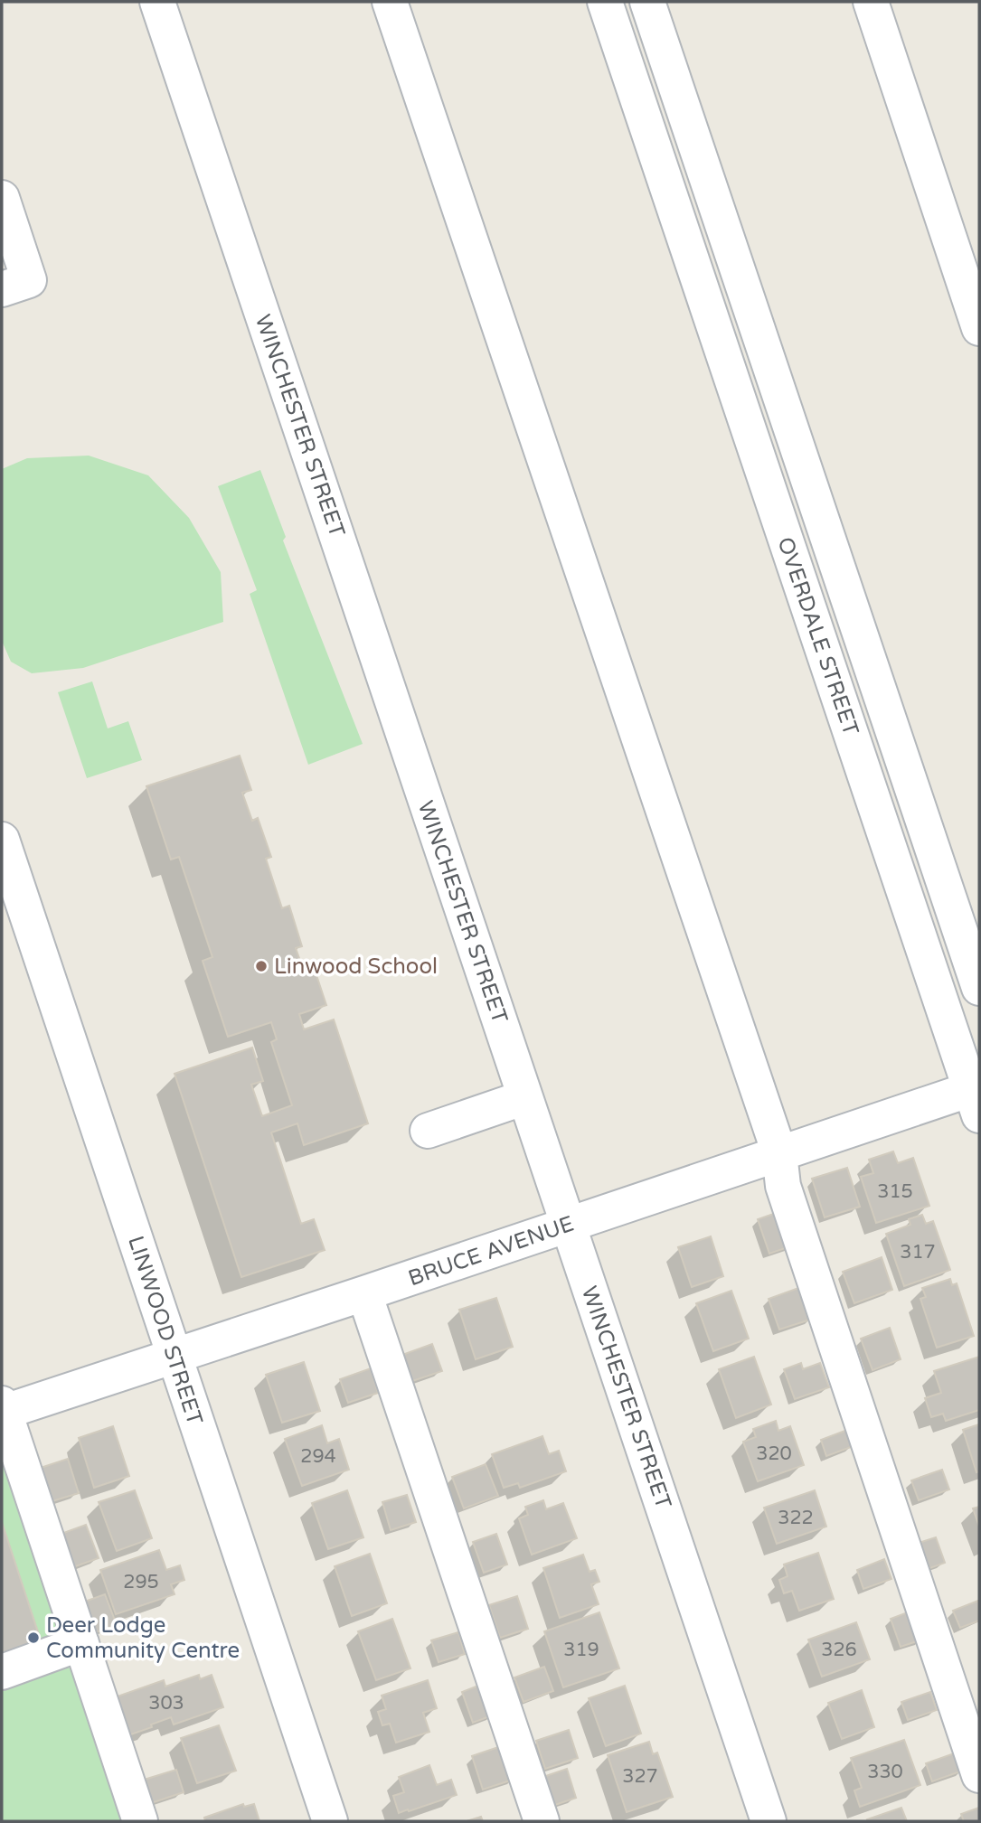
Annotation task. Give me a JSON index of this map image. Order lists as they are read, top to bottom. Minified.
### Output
{"streets":{"street":["WINCHESTER STREET","OVERDALE STREET","BRUCE AVENUE","LINWOOD STREET"]},"crossings":[["WINCHESTER STREET","BRUCE AVENUE"],["OVERDALE STREET","BRUCE AVENUE"],["BRUCE AVENUE","LINWOOD STREET"]],"places":["Linwood School","Deer Lodge Community Centre"],"house_numbers":["315","317","320","294","322","295","319","326","303","330","327"]}
